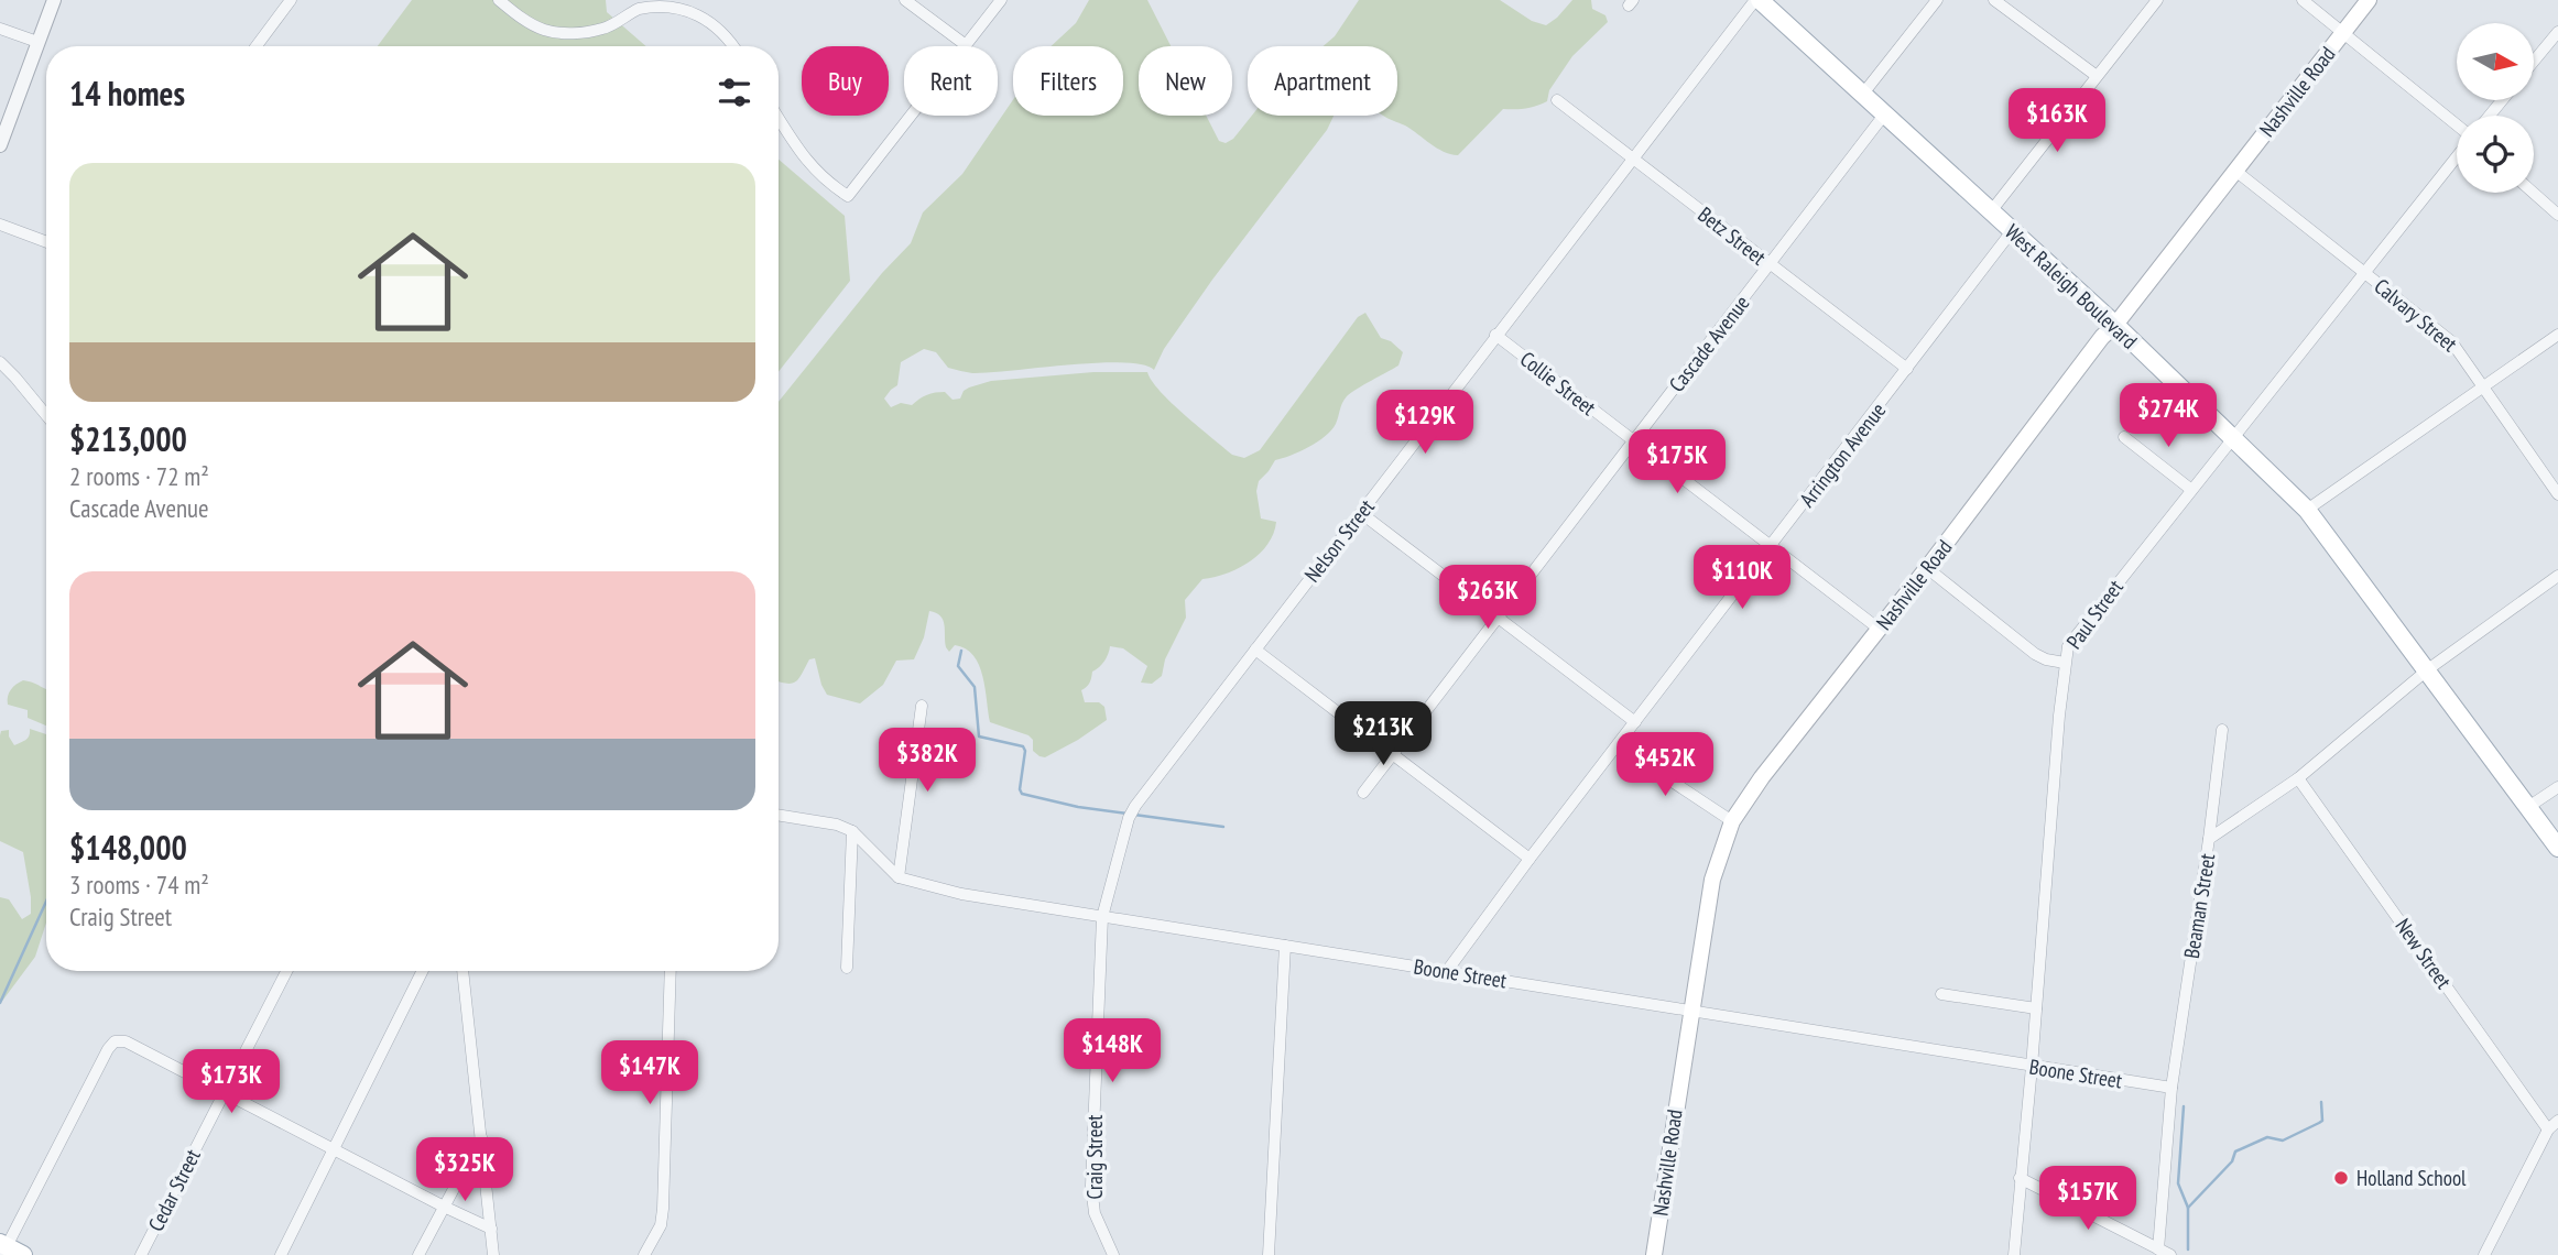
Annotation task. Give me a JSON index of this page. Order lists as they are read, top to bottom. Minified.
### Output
{"streets":{"main road":["Nashville Road","West Raleigh Boulevard"],"street":["Betz Street","Calvary Street","Cascade Avenue","Collie Street","Arrington Avenue","Nelson Street","Paul Street","Beaman Street","New Street","Boone Street","Craig Street","Cedar Street"]},"crossings":[["Nashville Road","West Raleigh Boulevard"],["Nashville Road","Calvary Street"],["Nashville Road","Collie Street"],["Nashville Road","Boone Street"],["Betz Street","Cascade Avenue"],["Betz Street","Arrington Avenue"],["Betz Street","Nelson Street"],["West Raleigh Boulevard","Cascade Avenue"],["West Raleigh Boulevard","Arrington Avenue"],["West Raleigh Boulevard","Nelson Street"],["West Raleigh Boulevard","Paul Street"],["West Raleigh Boulevard","Beaman Street"],["Calvary Street","Paul Street"],["Cascade Avenue","Collie Street"],["Collie Street","Arrington Avenue"],["Collie Street","Nelson Street"],["Arrington Avenue","Boone Street"],["Nelson Street","Boone Street"],["Nelson Street","Craig Street"],["Paul Street","Boone Street"],["Beaman Street","New Street"],["Beaman Street","Boone Street"],["Boone Street","Craig Street"]],"places":["Holland School"],"north":"right","page":{"chip":["Buy","Rent","Filters","New","Apartment"],"heading":"14 homes","price":["$163K","$274K","$129K","$175K","$110K","$263K","$213K","$382K","$452K","$148K","$147K","$173K","$325K","$157K"],"list":[{"name":"$213,000","note":"2 rooms · 72 m² · Cascade Avenue"},{"name":"$148,000","note":"3 rooms · 74 m² · Craig Street"}]}}
